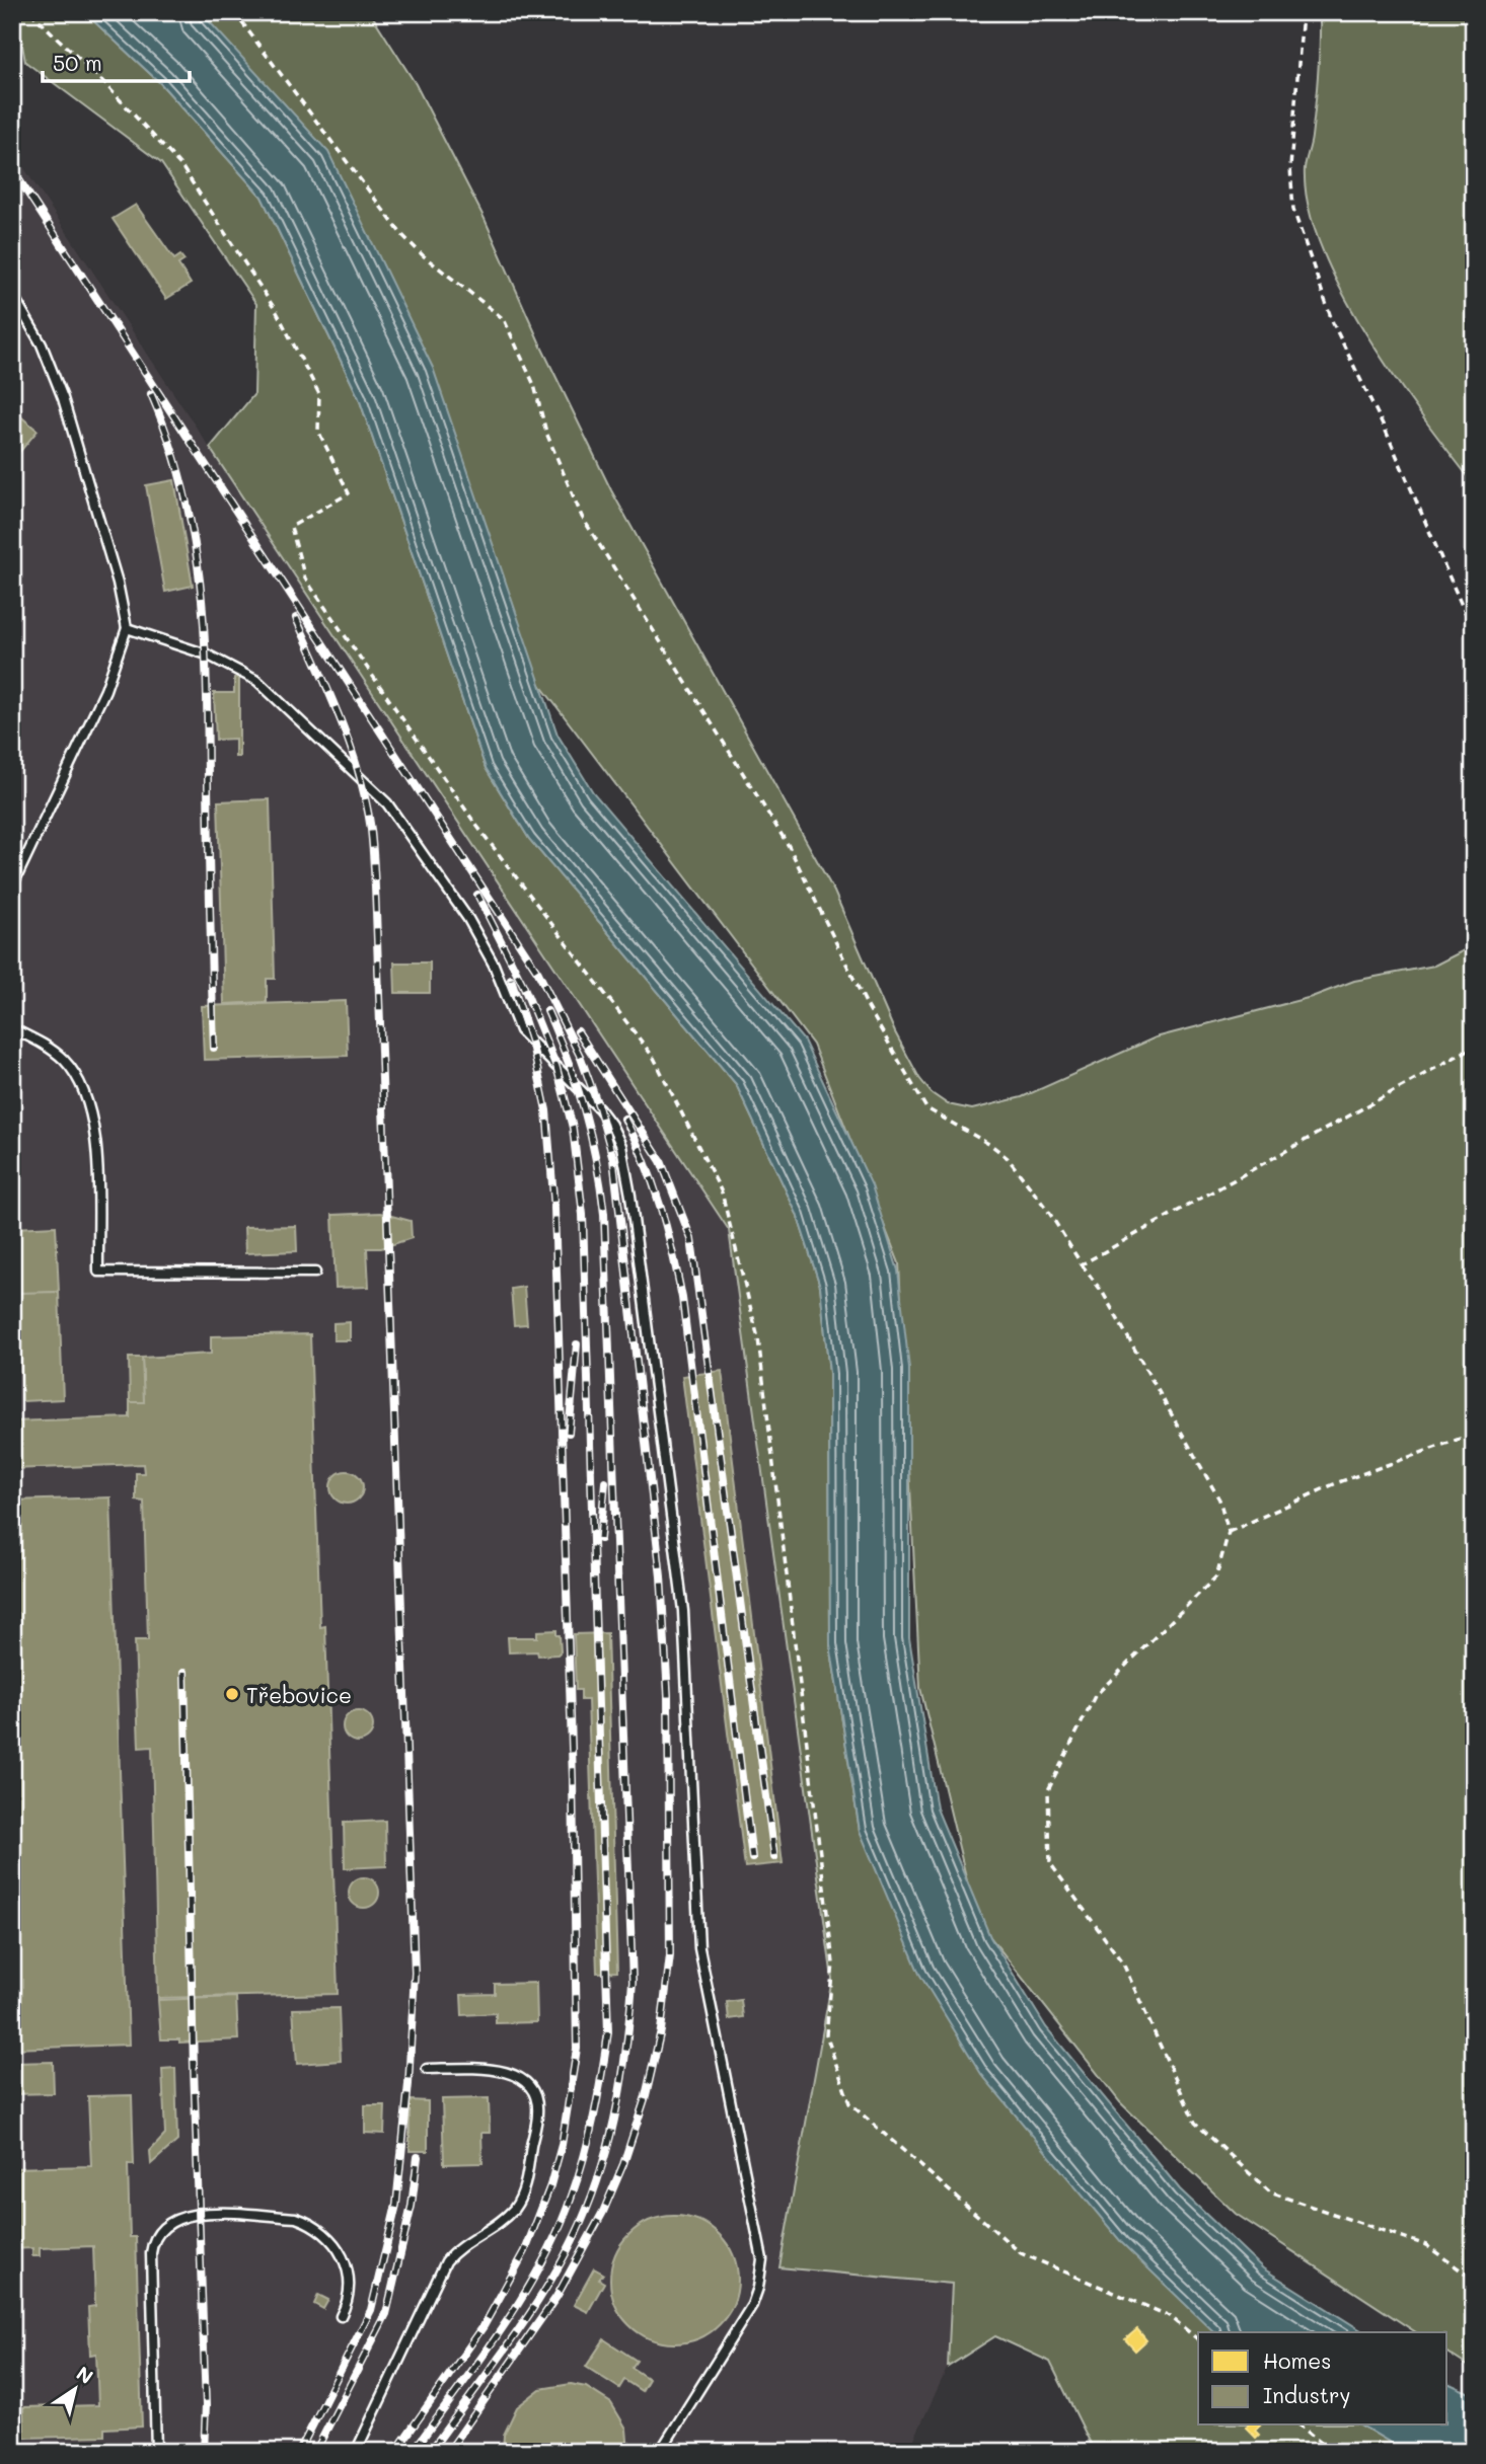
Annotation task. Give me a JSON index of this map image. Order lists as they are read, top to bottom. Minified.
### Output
{"places":["Třebovice"],"legend":["Homes","Industry"],"scale_bar":"50 m","north":"top right"}
